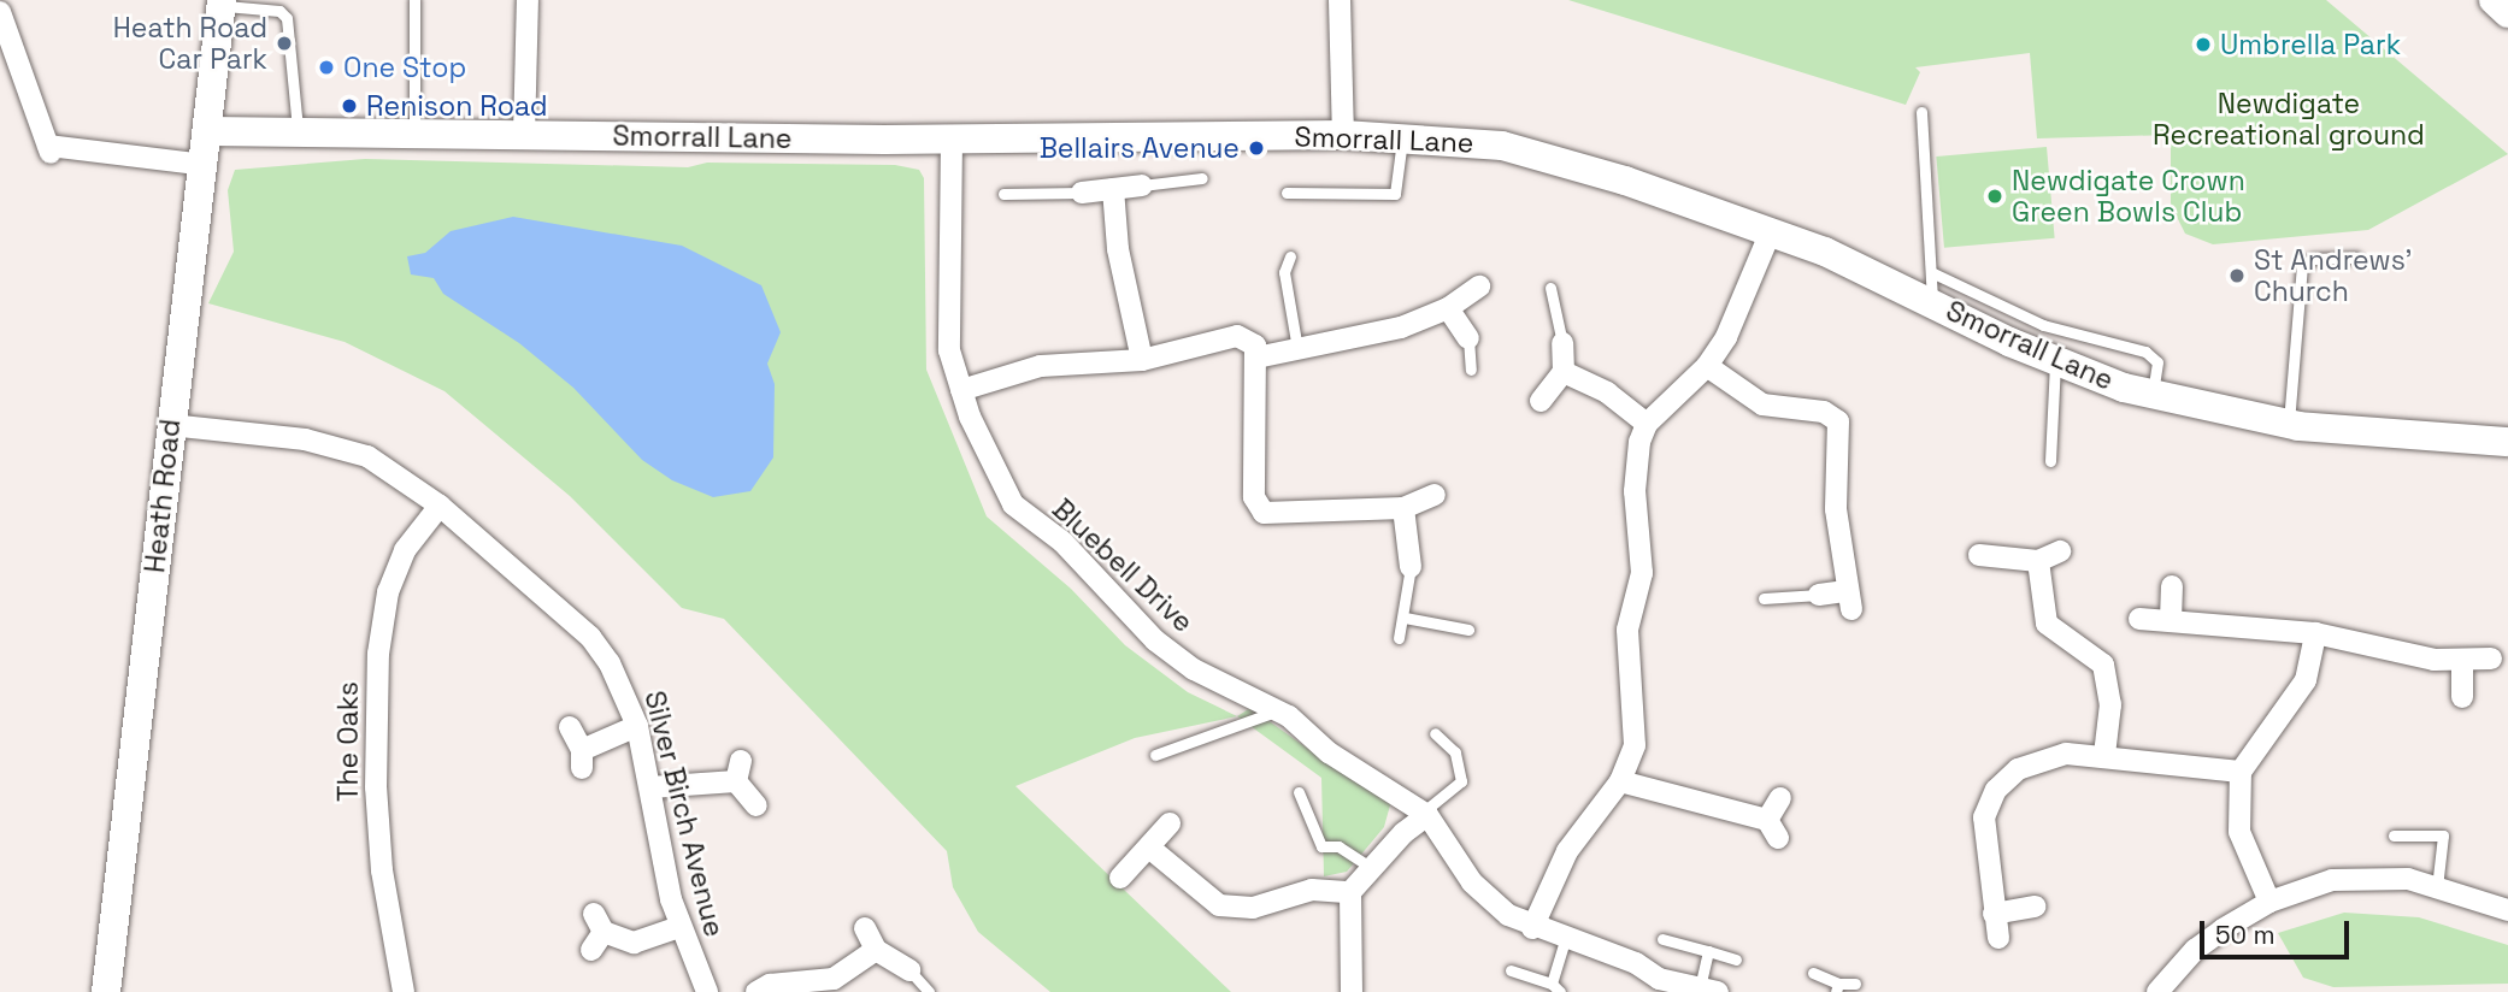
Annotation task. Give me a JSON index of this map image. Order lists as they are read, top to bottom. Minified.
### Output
{"streets":{"street":["Smorrall Lane","Heath Road","Bluebell Drive","The Oaks","Silver Birch Avenue"]},"crossings":[["Smorrall Lane","Heath Road"],["Smorrall Lane","Bluebell Drive"],["Heath Road","Silver Birch Avenue"],["The Oaks","Silver Birch Avenue"]],"parks":["Newdigate Recreational ground"],"places":["Heath Road Car Park","Umbrella Park","One Stop","Renison Road","Bellairs Avenue","Newdigate Crown Green Bowls Club","St Andrews' Church"],"scale_bar":"50 m"}
